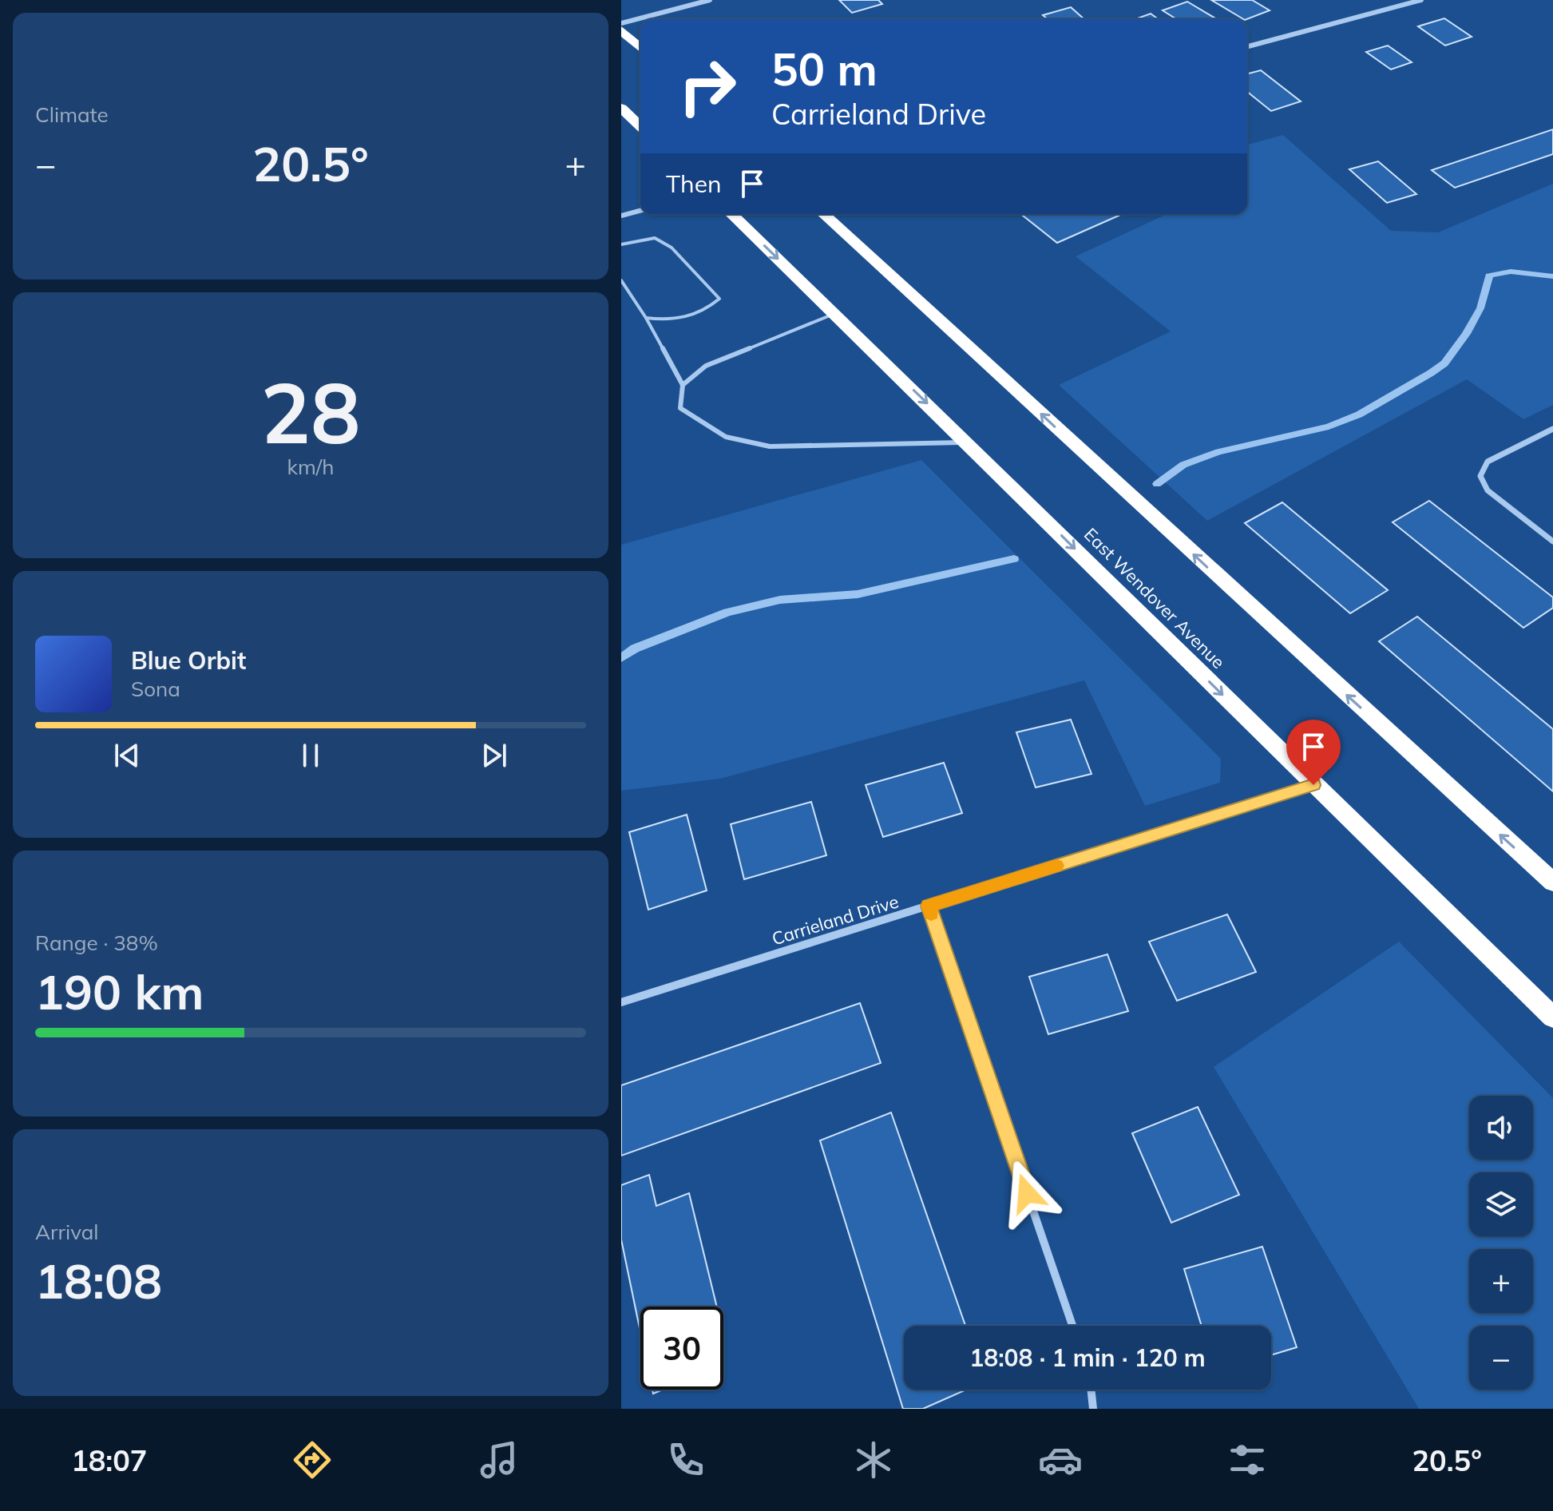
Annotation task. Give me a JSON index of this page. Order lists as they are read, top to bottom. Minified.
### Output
{"streets":{"highway":["East Wendover Avenue"],"street":["Carrieland Drive"]},"crossings":[["East Wendover Avenue","Carrieland Drive"]],"page":{"tile":["Climate",["28","km/h"],["Range · 38%","190 km"],["Arrival","18:08"]],"turn":["50 m","Carrieland Drive"],"heat":["−","20.5°","+"],"then":"Then","song":["Blue Orbit","Sona"],"map_buttons":["+","−"],"limit":"30","trip":"18:08 · 1 min · 120 m","tabs":["18:07","20.5°"]}}
